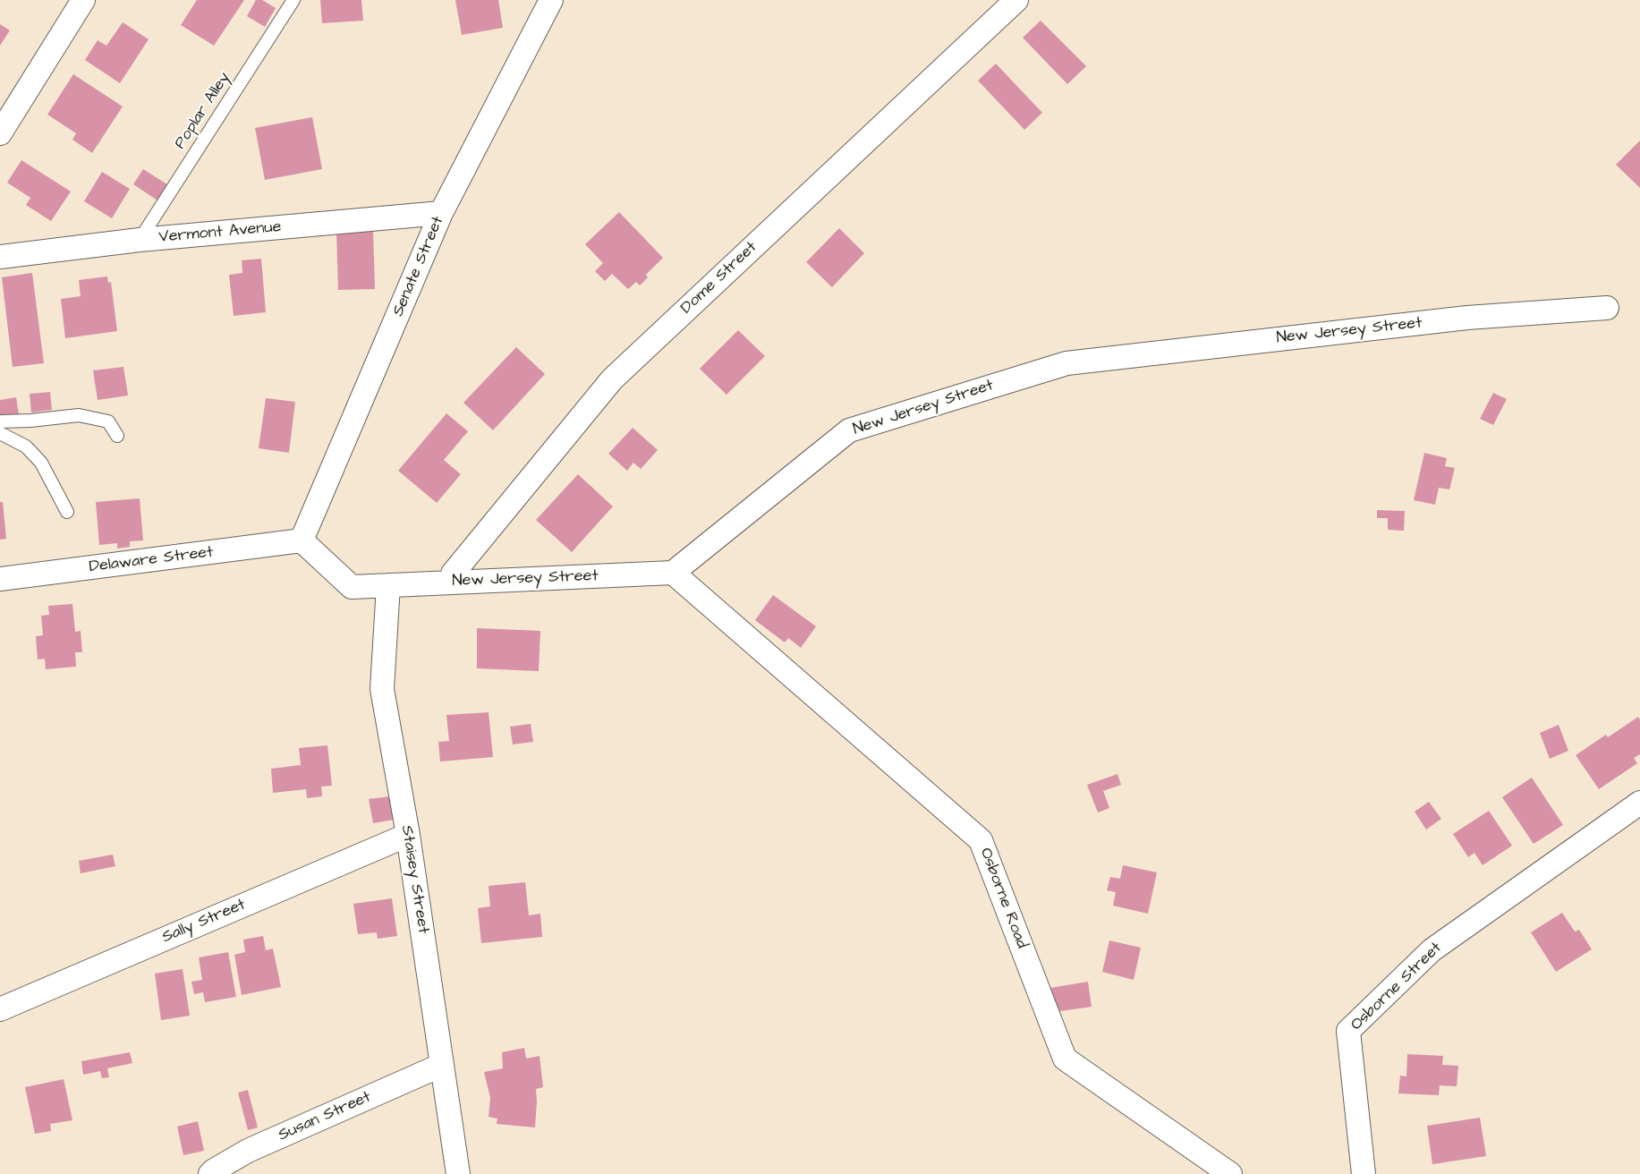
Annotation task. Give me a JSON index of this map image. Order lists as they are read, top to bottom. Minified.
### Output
{"streets":{"street":["Vermont Avenue","Senate Street","Dome Street","New Jersey Street","Delaware Street","Staisey Street","Osborne Road","Sally Street","Osborne Street","Susan Street"],"lane":["Poplar Alley"]},"crossings":[["Poplar Alley","Vermont Avenue"],["Vermont Avenue","Senate Street"],["Senate Street","New Jersey Street"],["Senate Street","Delaware Street"],["Dome Street","New Jersey Street"],["New Jersey Street","Delaware Street"],["New Jersey Street","Staisey Street"],["New Jersey Street","Osborne Road"],["Staisey Street","Sally Street"],["Staisey Street","Susan Street"]]}
